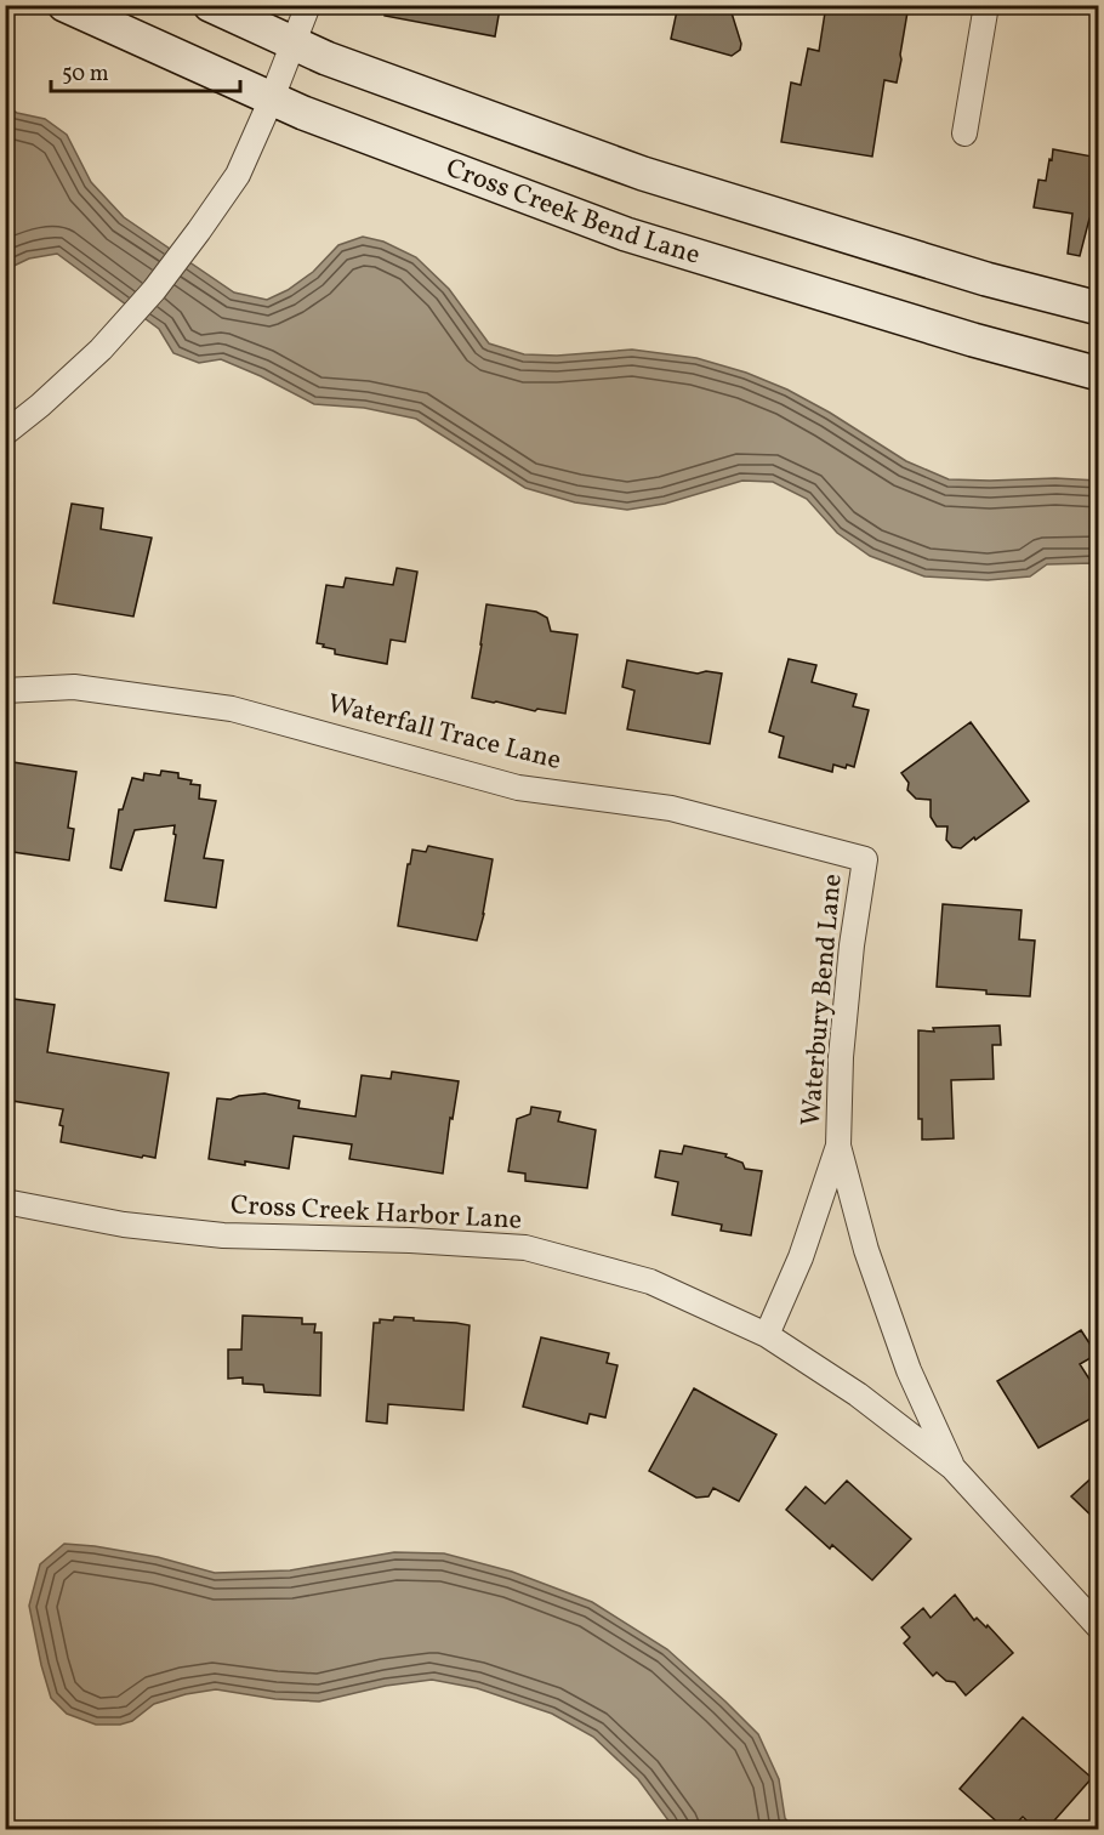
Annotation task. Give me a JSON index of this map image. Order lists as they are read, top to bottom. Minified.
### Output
{"streets":{"main road":["Cross Creek Bend Lane"],"street":["Waterfall Trace Lane","Waterbury Bend Lane","Cross Creek Harbor Lane"]},"crossings":[["Waterfall Trace Lane","Waterbury Bend Lane"],["Waterbury Bend Lane","Cross Creek Harbor Lane"]],"scale_bar":"50 m"}
